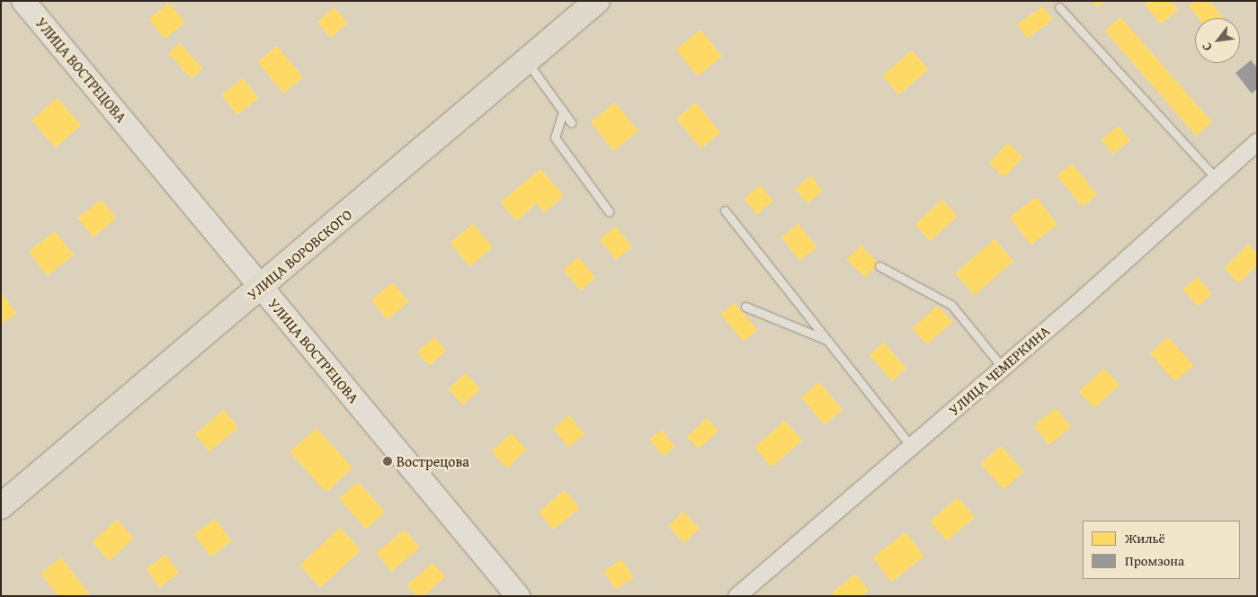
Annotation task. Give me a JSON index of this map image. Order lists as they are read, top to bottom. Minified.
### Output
{"streets":{"main road":["УЛИЦА ВОРОВСКОГО"],"street":["УЛИЦА ВОСТРЕЦОВА","УЛИЦА ЧЕМЕРКИНА"]},"crossings":[["УЛИЦА ВОСТРЕЦОВА","УЛИЦА ВОРОВСКОГО"]],"places":["Вострецова"],"legend":["Жильё","Промзона"],"north":"bottom left"}
